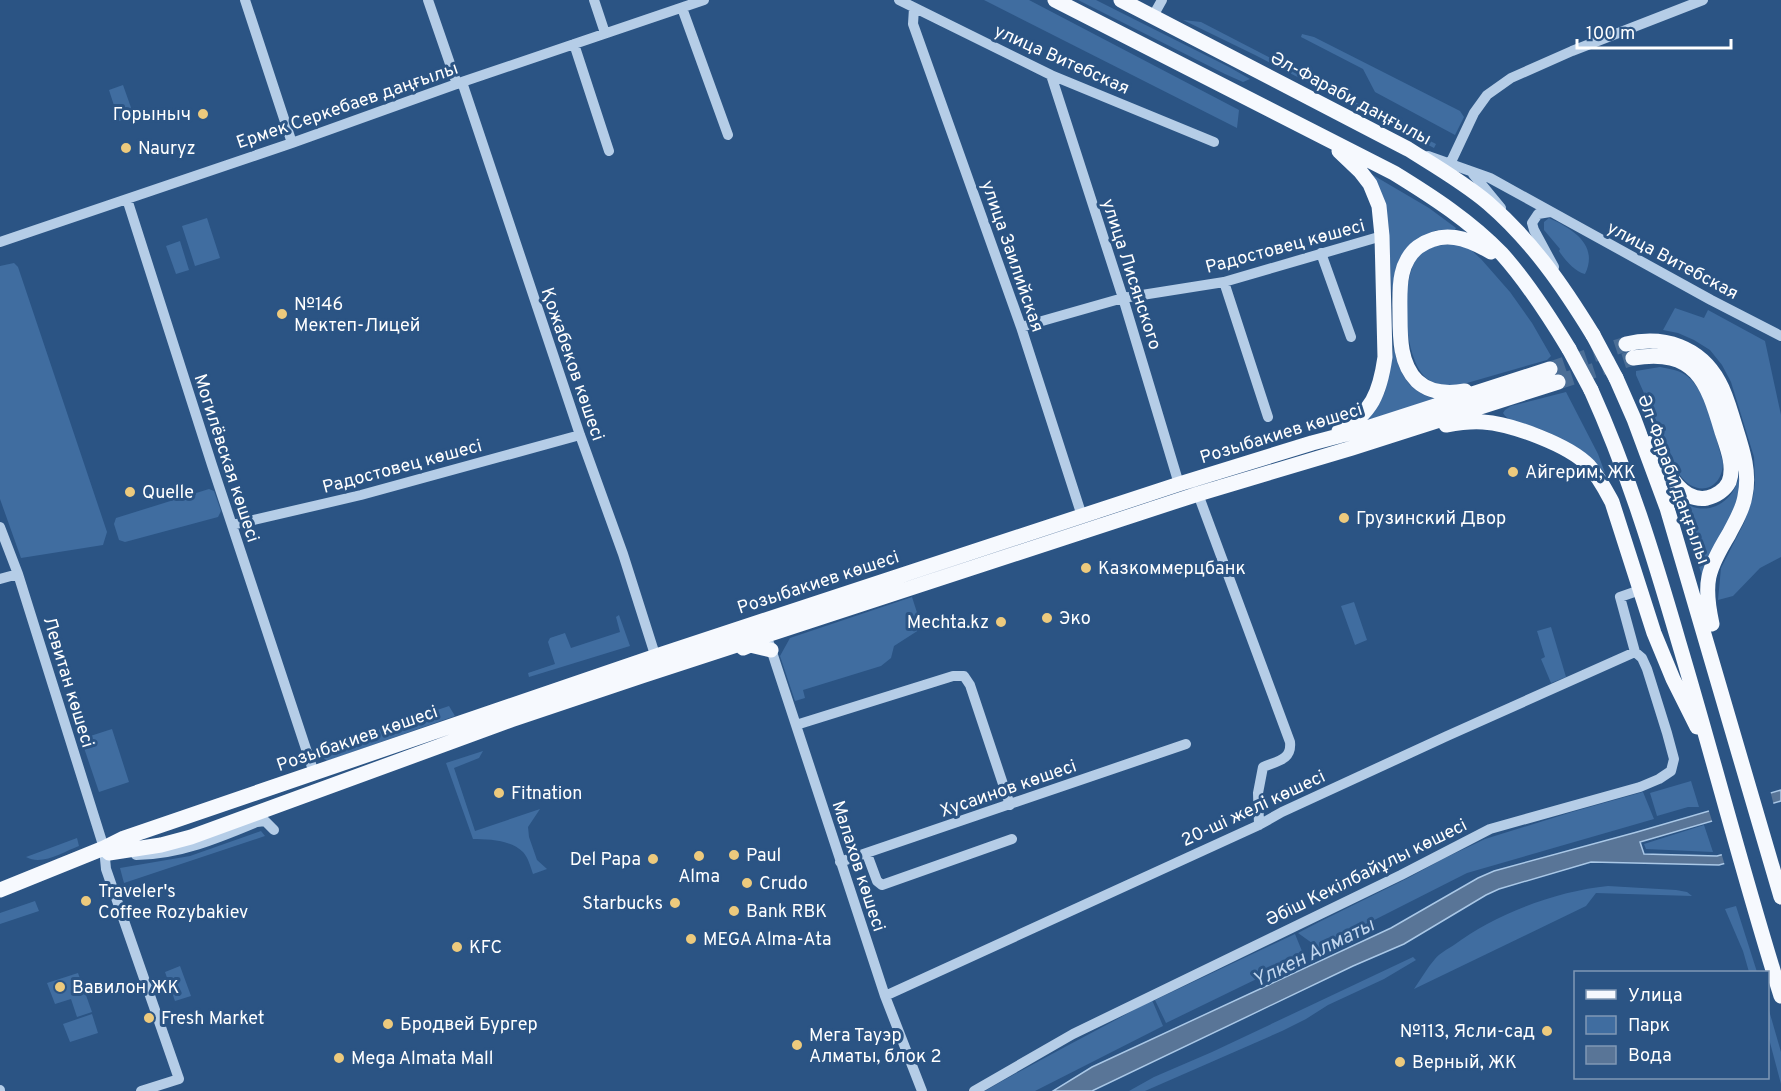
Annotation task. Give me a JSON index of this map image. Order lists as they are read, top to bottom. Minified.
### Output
{"streets":{"main road":["Әл-Фараби даңғылы","Розыбакиев көшесі"],"street":["улица Витебская","Ермек Серкебаев даңғылы","Радостовец көшесі","улица Заилийская","улица Лисянского","Қожабеков көшесі","Могилёвская көшесі","Левитан көшесі","Хусаинов көшесі","20-ші желі көшесі","Малахов көшесі","Әбіш Кекілбайұлы көшесі"]},"crossings":[["улица Витебская","Әл-Фараби даңғылы"],["улица Витебская","улица Заилийская"],["улица Витебская","улица Лисянского"],["Ермек Серкебаев даңғылы","Қожабеков көшесі"],["Ермек Серкебаев даңғылы","Могилёвская көшесі"],["Радостовец көшесі","улица Заилийская"],["Радостовец көшесі","улица Лисянского"],["Радостовец көшесі","Қожабеков көшесі"],["Радостовец көшесі","Могилёвская көшесі"],["улица Заилийская","Розыбакиев көшесі"],["улица Лисянского","Розыбакиев көшесі"],["Қожабеков көшесі","Розыбакиев көшесі"],["Розыбакиев көшесі","Могилёвская көшесі"],["Розыбакиев көшесі","Левитан көшесі"],["Розыбакиев көшесі","Малахов көшесі"],["Хусаинов көшесі","Малахов көшесі"],["20-ші желі көшесі","Малахов көшесі"],["20-ші желі көшесі","Әбіш Кекілбайұлы көшесі"]],"water":["Үлкен Алматы"],"places":["Горыныч","Nauryz","№146 Мектеп-Лицей","Айгерим, ЖК","Quelle","Грузинский Двор","Казкоммерцбанк","Эко","Mechta.kz","Fitnation","Paul","Alma","Del Papa","Crudo","Traveler's Coffee Rozybakiev","Starbucks","Bank RBK","MEGA Alma-Ata","KFC","Вавилон ЖК","Fresh Market","Бродвей Бургер","№113, Ясли-сад","Мега Тауэр Алматы, блок 2","Mega Almata Mall","Верный, ЖК"],"legend":["Улица","Парк","Вода"],"scale_bar":"100 m"}
